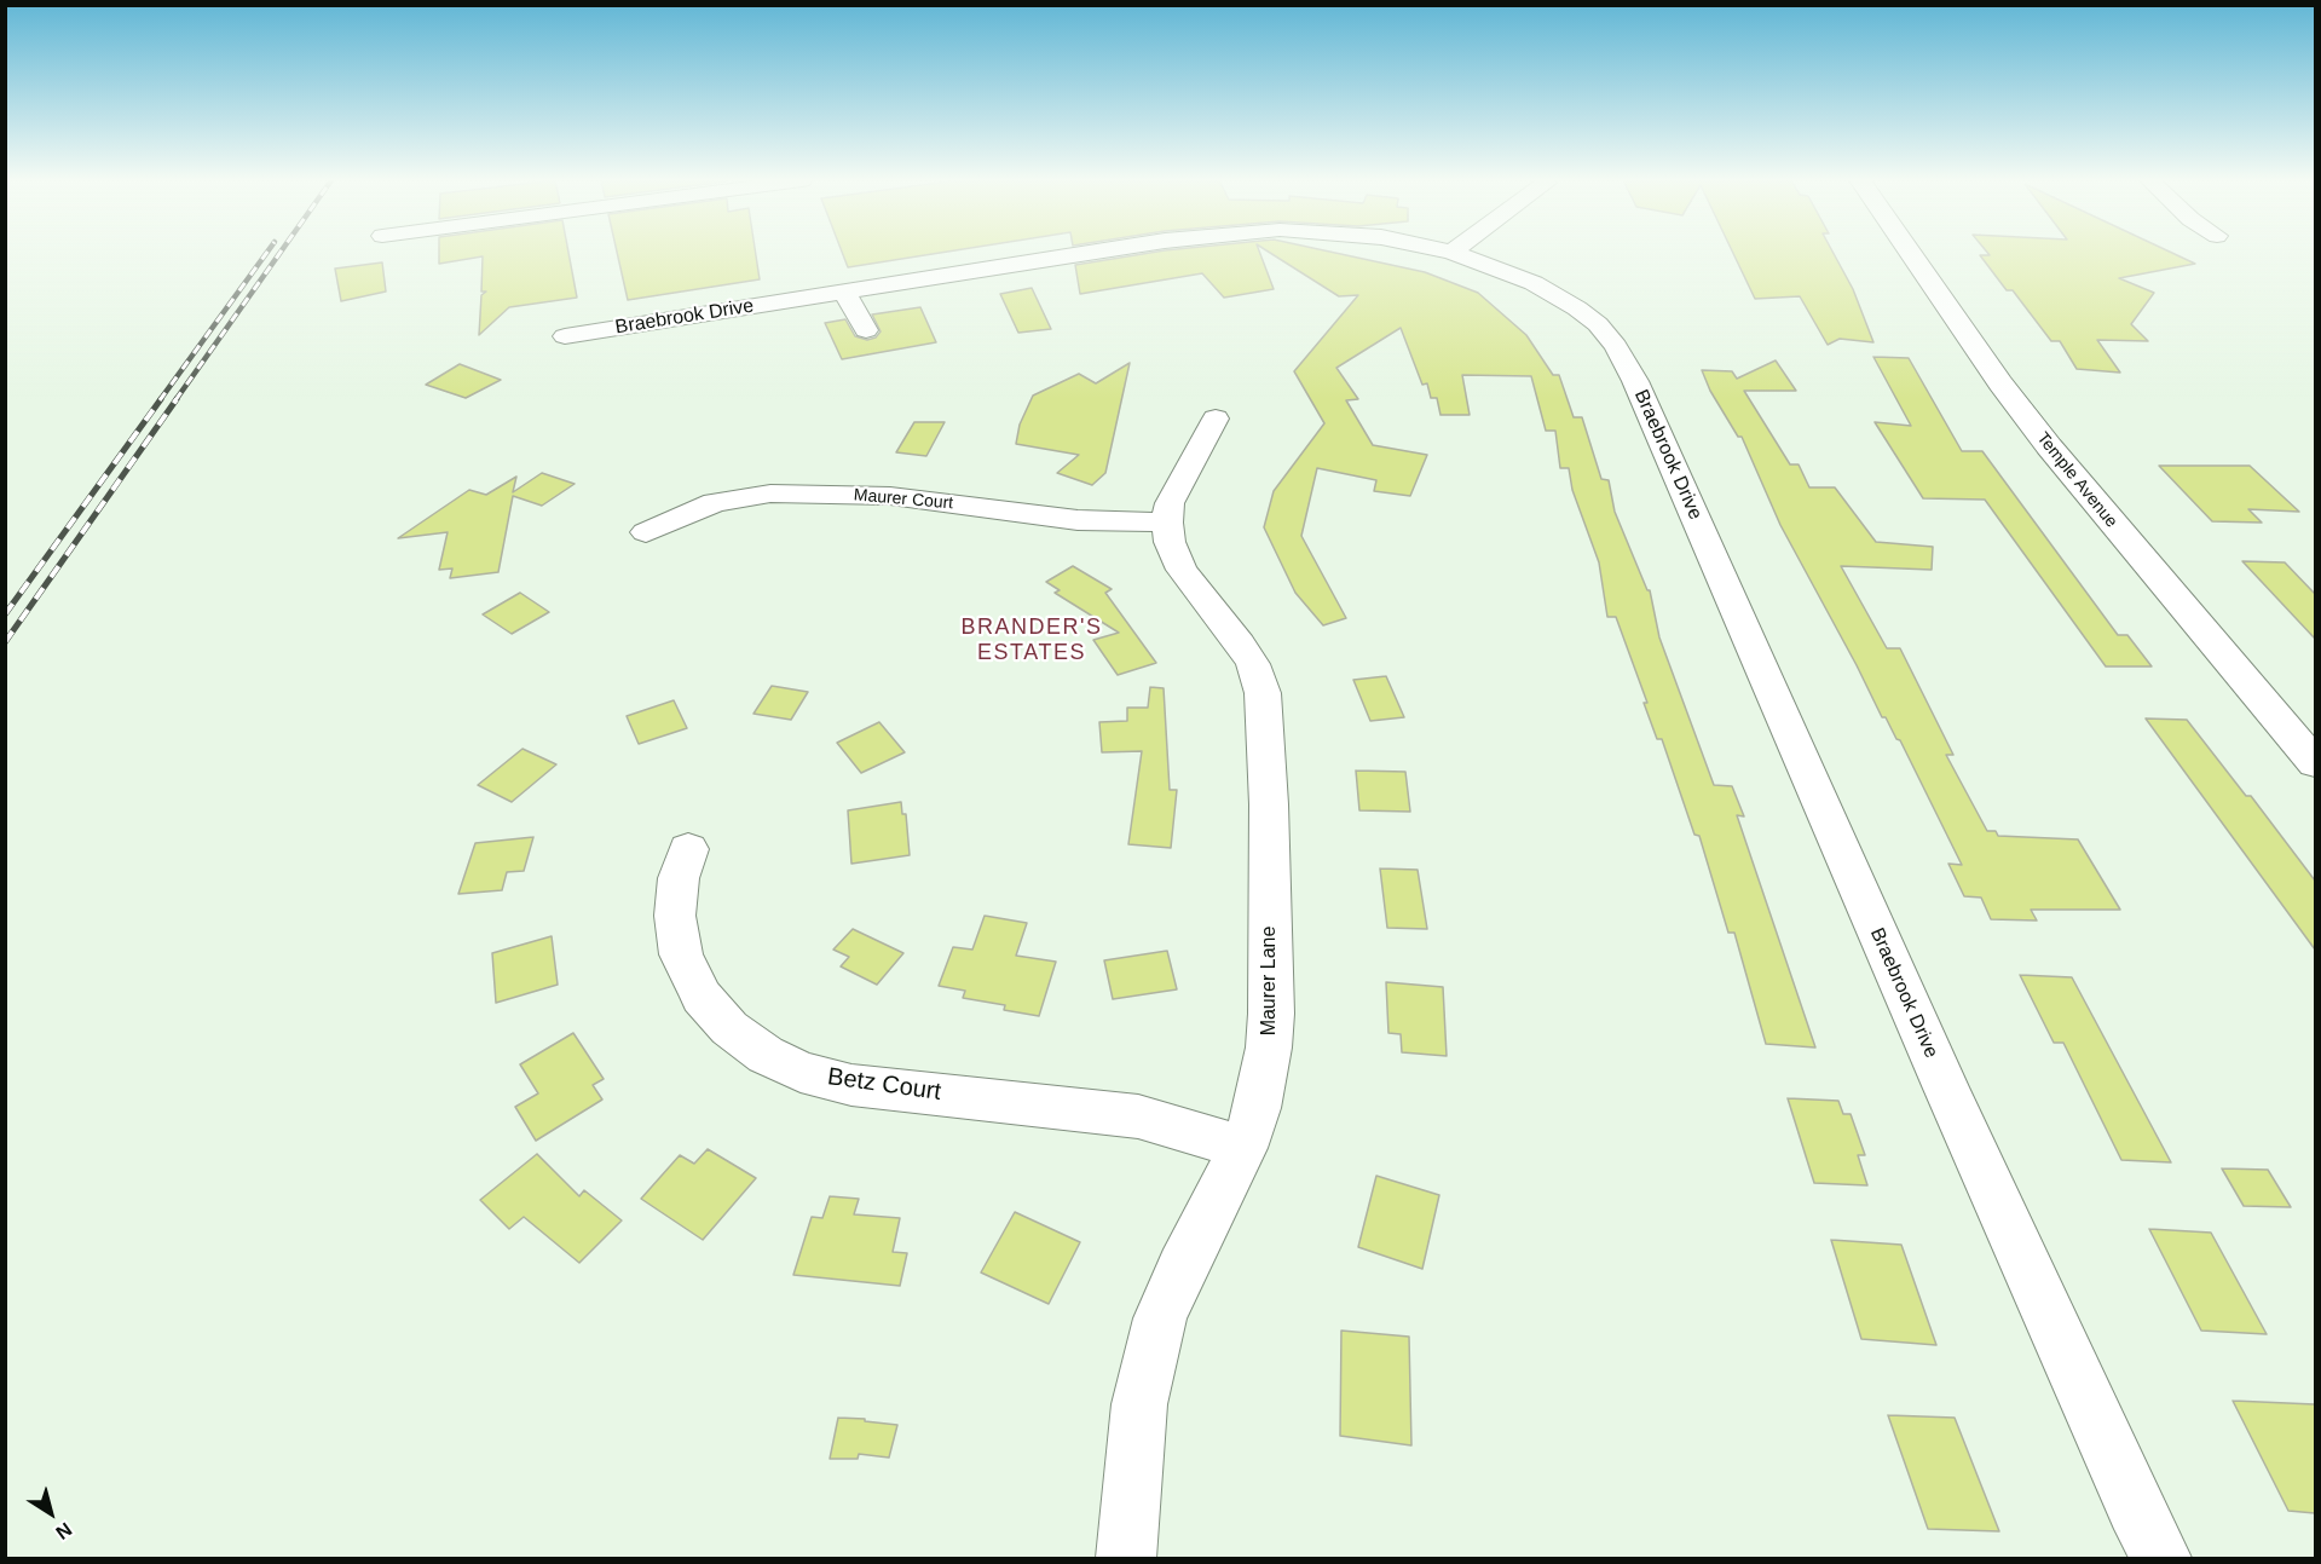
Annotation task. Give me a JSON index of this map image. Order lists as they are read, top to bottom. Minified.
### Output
{"streets":{"street":["Braebrook Drive","Temple Avenue","Maurer Court","Maurer Lane","Betz Court"]},"crossings":[["Maurer Court","Maurer Lane"],["Maurer Lane","Betz Court"]],"districts":["BRANDER'S ESTATES"],"north":"bottom right"}
